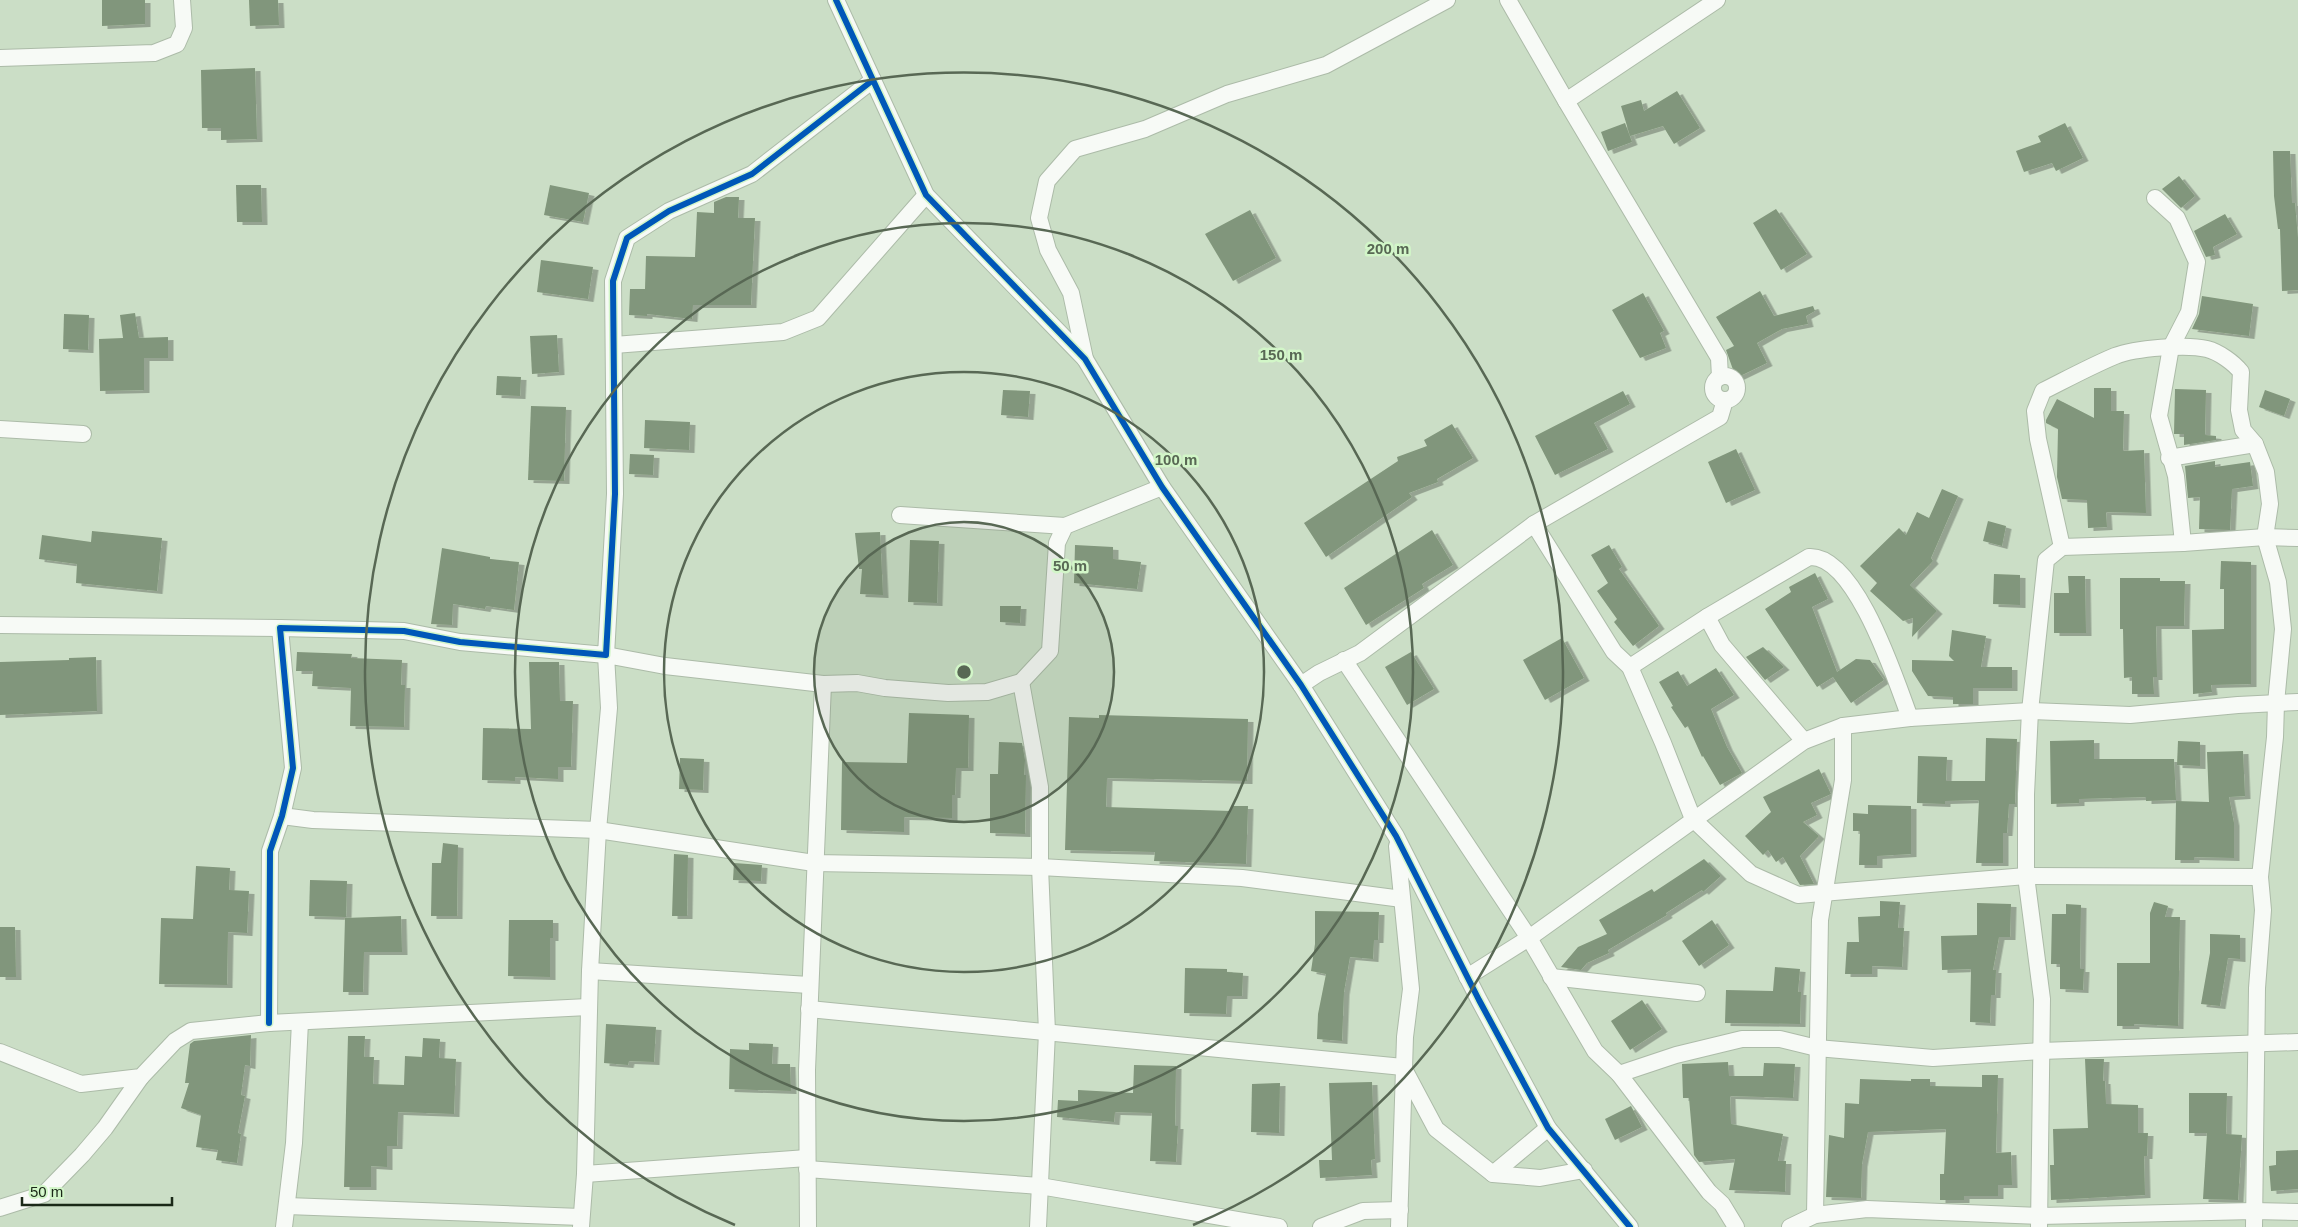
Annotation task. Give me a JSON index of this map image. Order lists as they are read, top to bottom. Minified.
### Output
{"scale_bar":"50 m","rings":["200 m","150 m","100 m","50 m"]}
